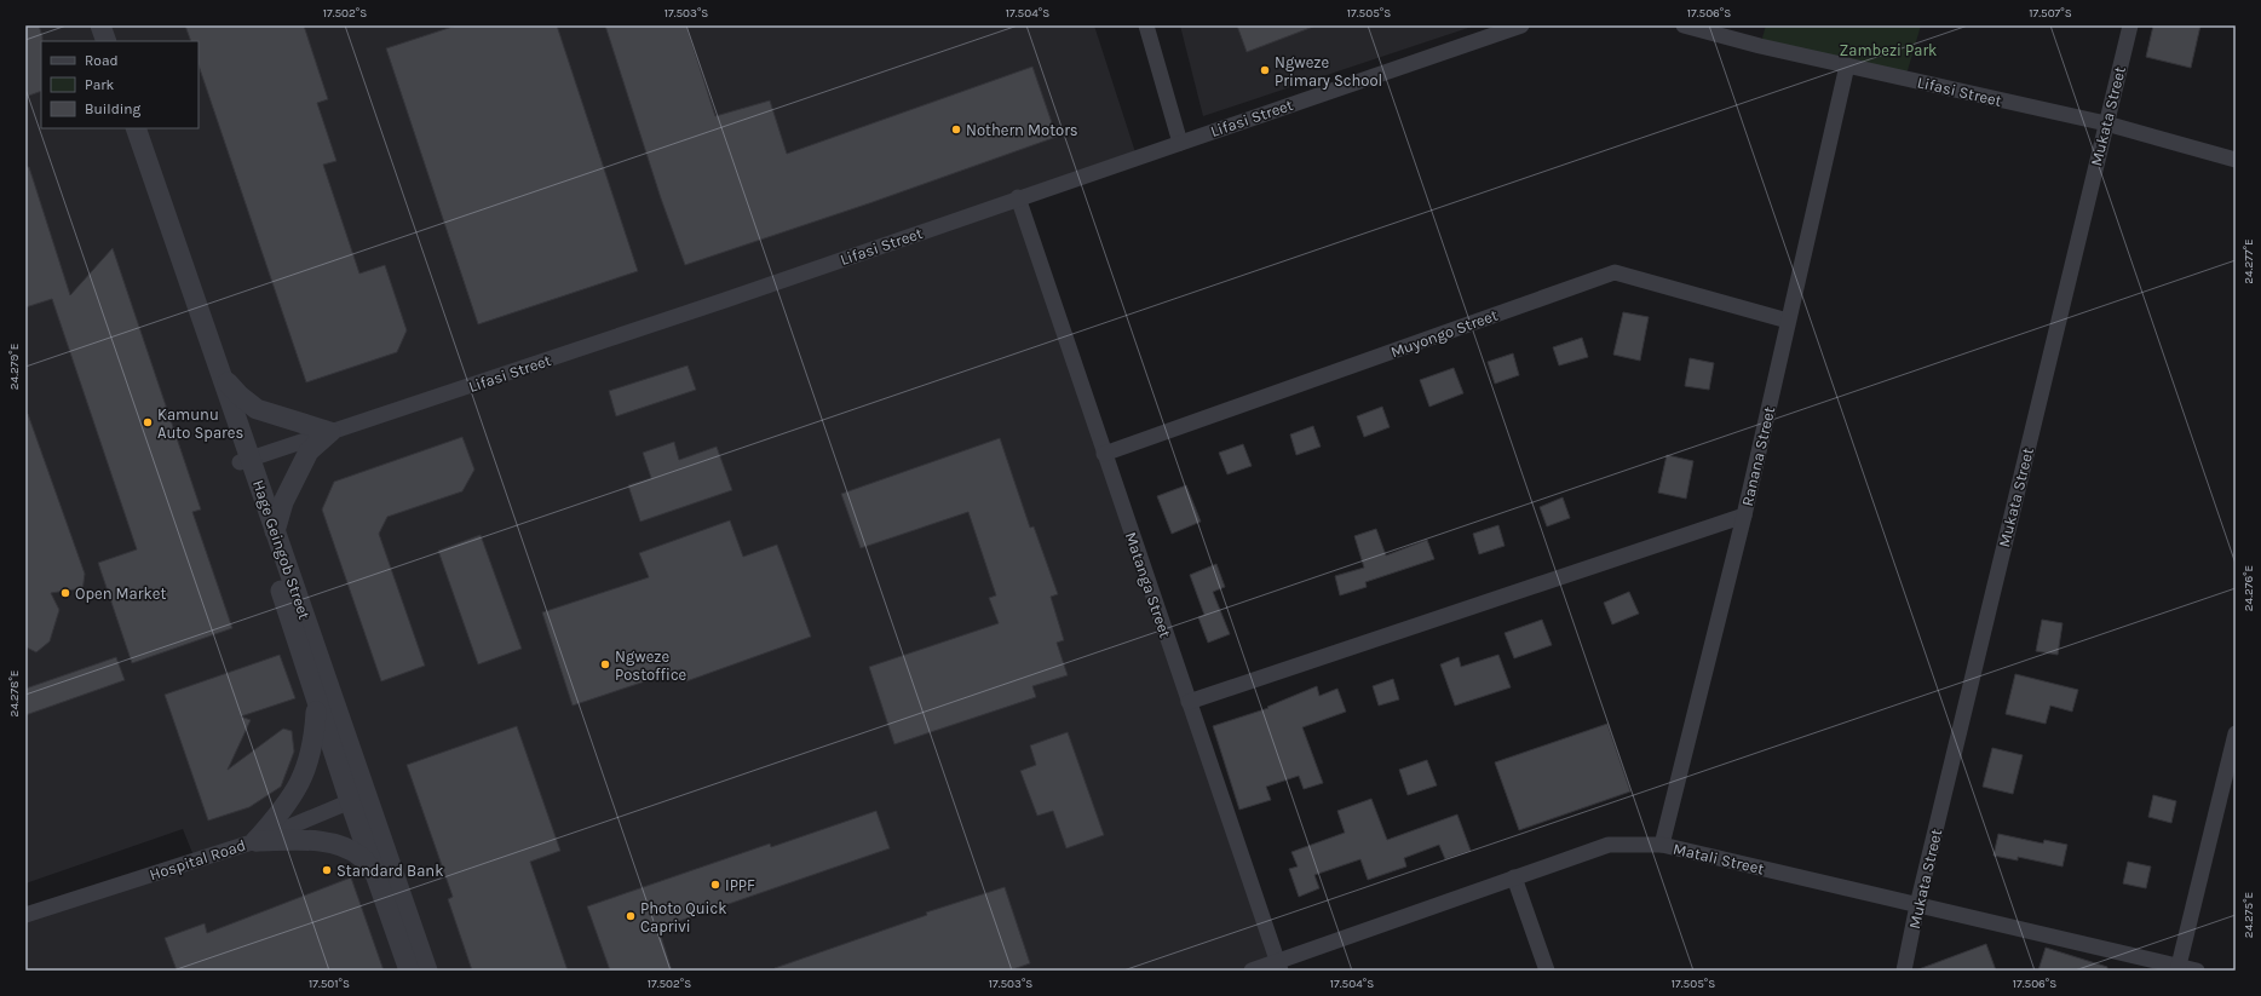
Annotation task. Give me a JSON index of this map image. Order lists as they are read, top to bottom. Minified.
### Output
{"streets":{"street":["Lifasi Street","Mukata Street","Muyongo Street","Ranana Street","Hage Geingob Street","Matanga Street","Matali Street","Hospital Road"]},"crossings":[["Lifasi Street","Mukata Street"],["Lifasi Street","Ranana Street"],["Lifasi Street","Hage Geingob Street"],["Lifasi Street","Matanga Street"],["Mukata Street","Matali Street"],["Muyongo Street","Ranana Street"],["Muyongo Street","Matanga Street"],["Ranana Street","Matali Street"],["Hage Geingob Street","Hospital Road"],["Matanga Street","Matali Street"]],"parks":["Zambezi Park"],"places":["Ngweze Primary School","Nothern Motors","Kamunu Auto Spares","Open Market","Ngweze Postoffice","Standard Bank","IPPF","Photo Quick Caprivi"],"legend":["Road","Park","Building"],"coordinates":["17.502°S","17.503°S","17.504°S","17.505°S","17.506°S","17.507°S","24.277°E","24.279°E","24.276°E","24.278°E","24.275°E","17.501°S"]}
